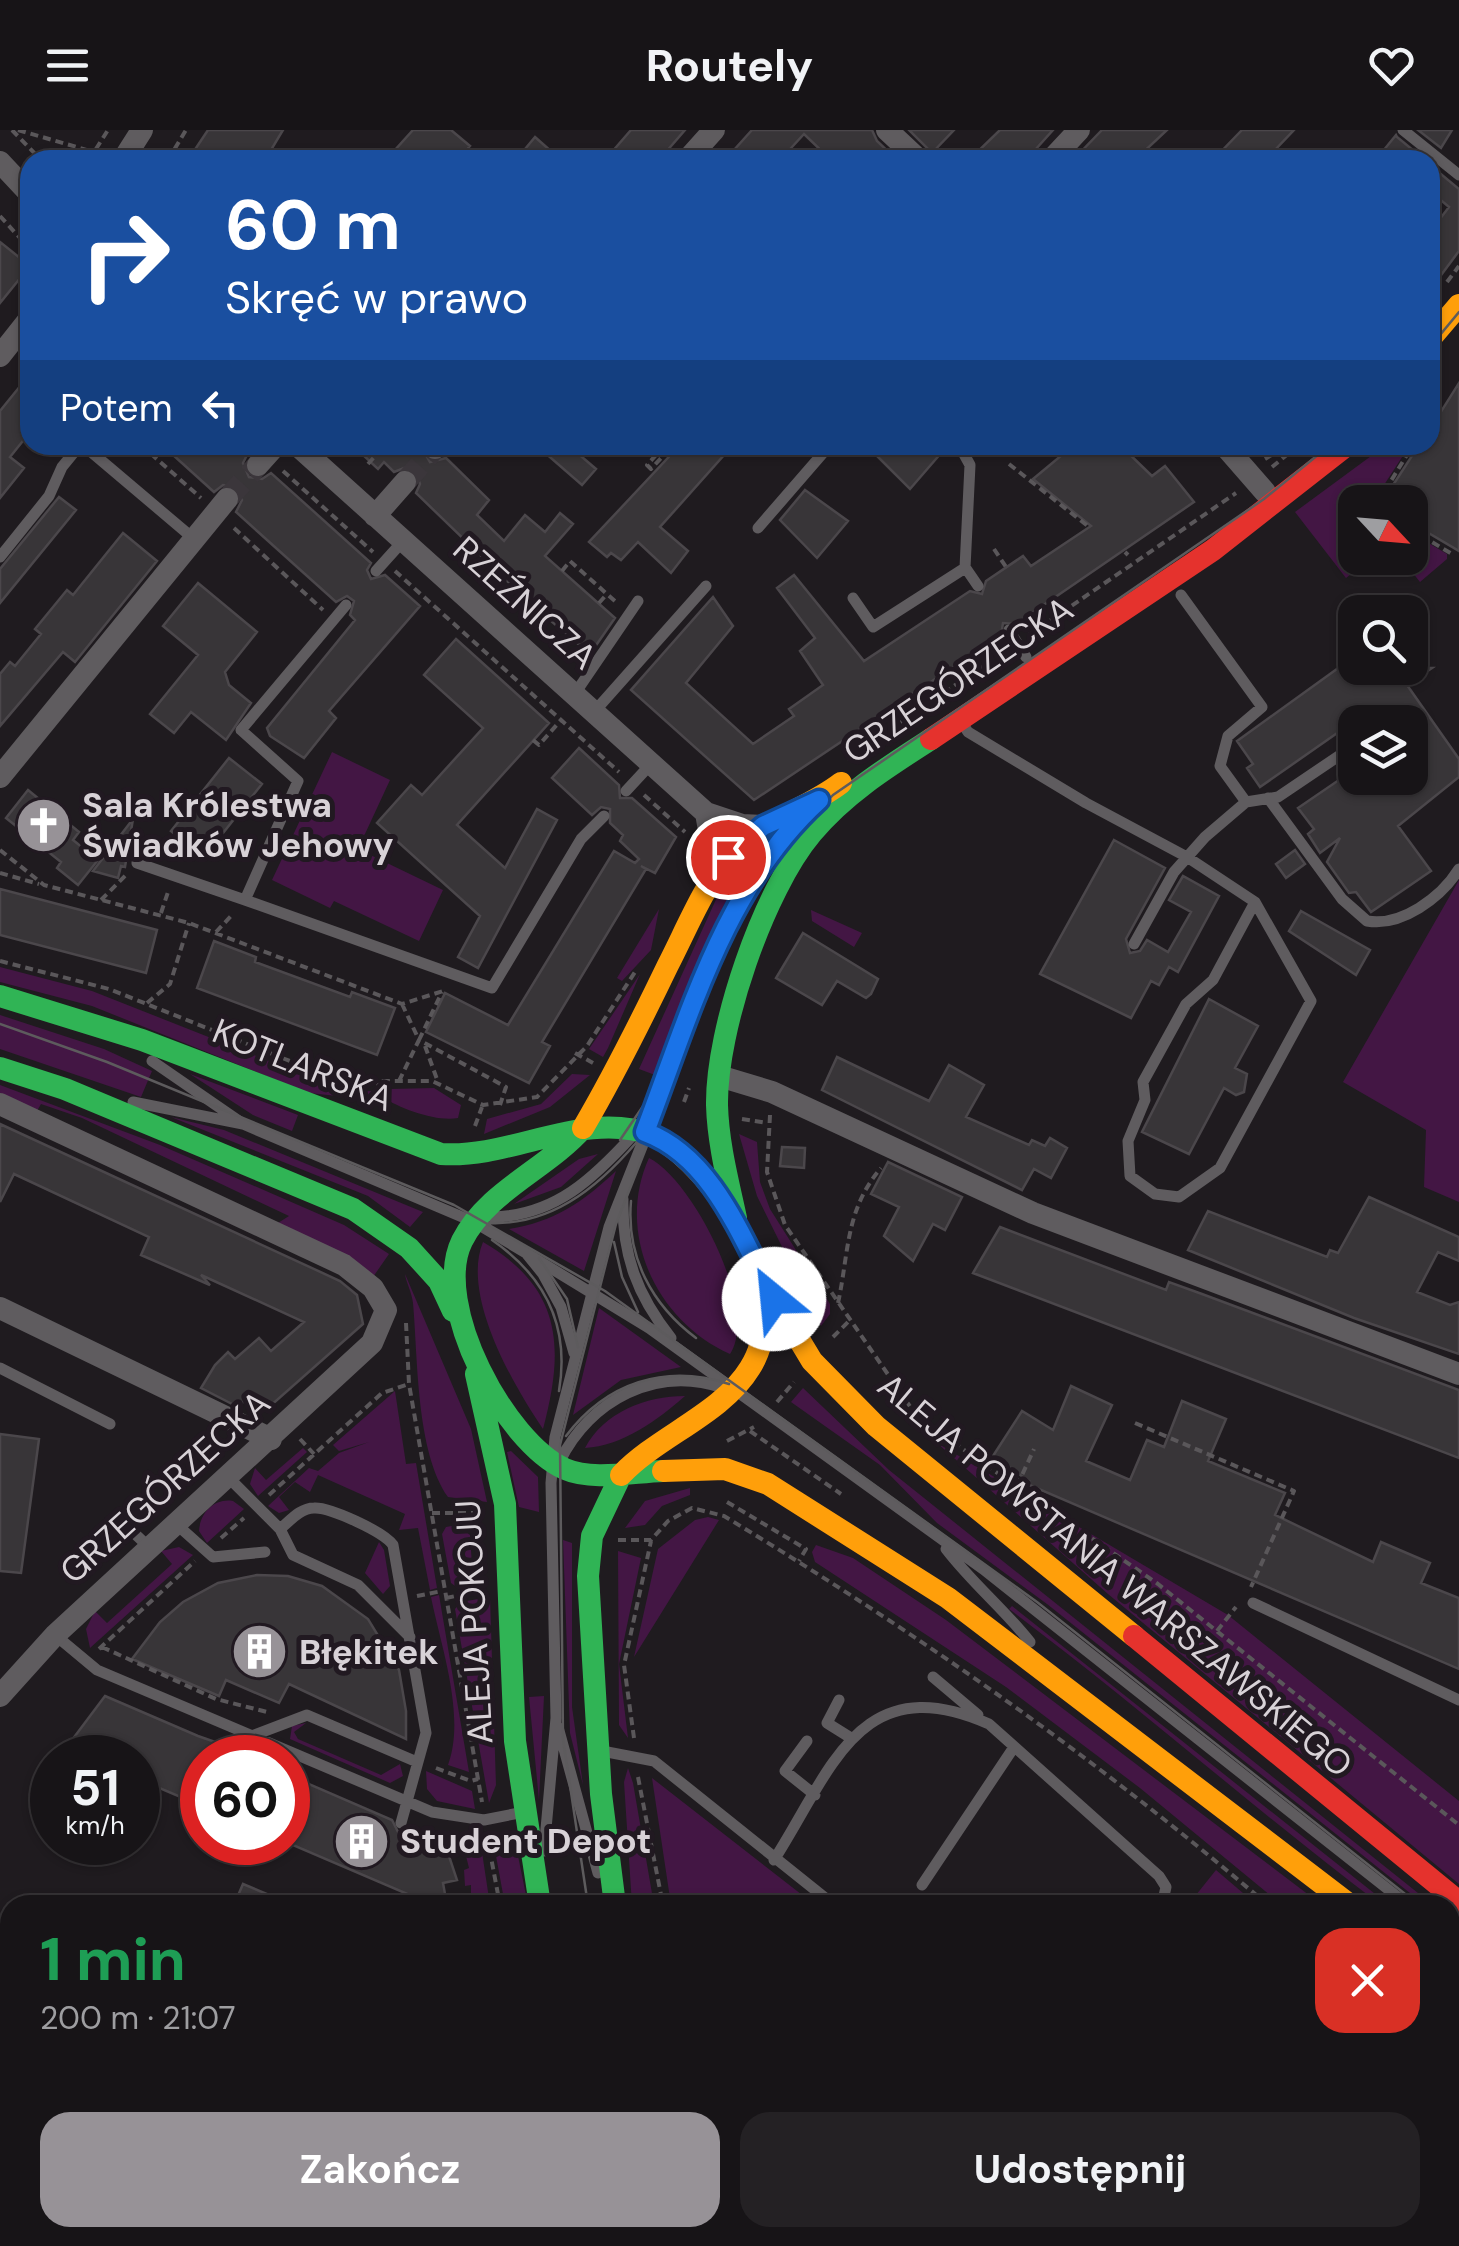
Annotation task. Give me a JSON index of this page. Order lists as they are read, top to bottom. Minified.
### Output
{"streets":{"main road":["GRZEGÓRZECKA","KOTLARSKA","ALEJA POWSTANIA WARSZAWSKIEGO","ALEJA POKOJU"],"street":["RZEŹNICZA"]},"crossings":[["RZEŹNICZA","GRZEGÓRZECKA"],["GRZEGÓRZECKA","KOTLARSKA"],["GRZEGÓRZECKA","ALEJA POWSTANIA WARSZAWSKIEGO"]],"places":{"church":["Sala Królestwa Świadków Jehowy"],"building":["Błękitek","Student Depot"]},"north":"bottom right","page":{"header":"Routely","turn":["60 m","Skręć w prawo"],"then":"Potem","speed":"51 km/h","limit":"60","heading":["1 min","200 m · 21:07"],"buttons":["Zakończ","Udostępnij"]}}
